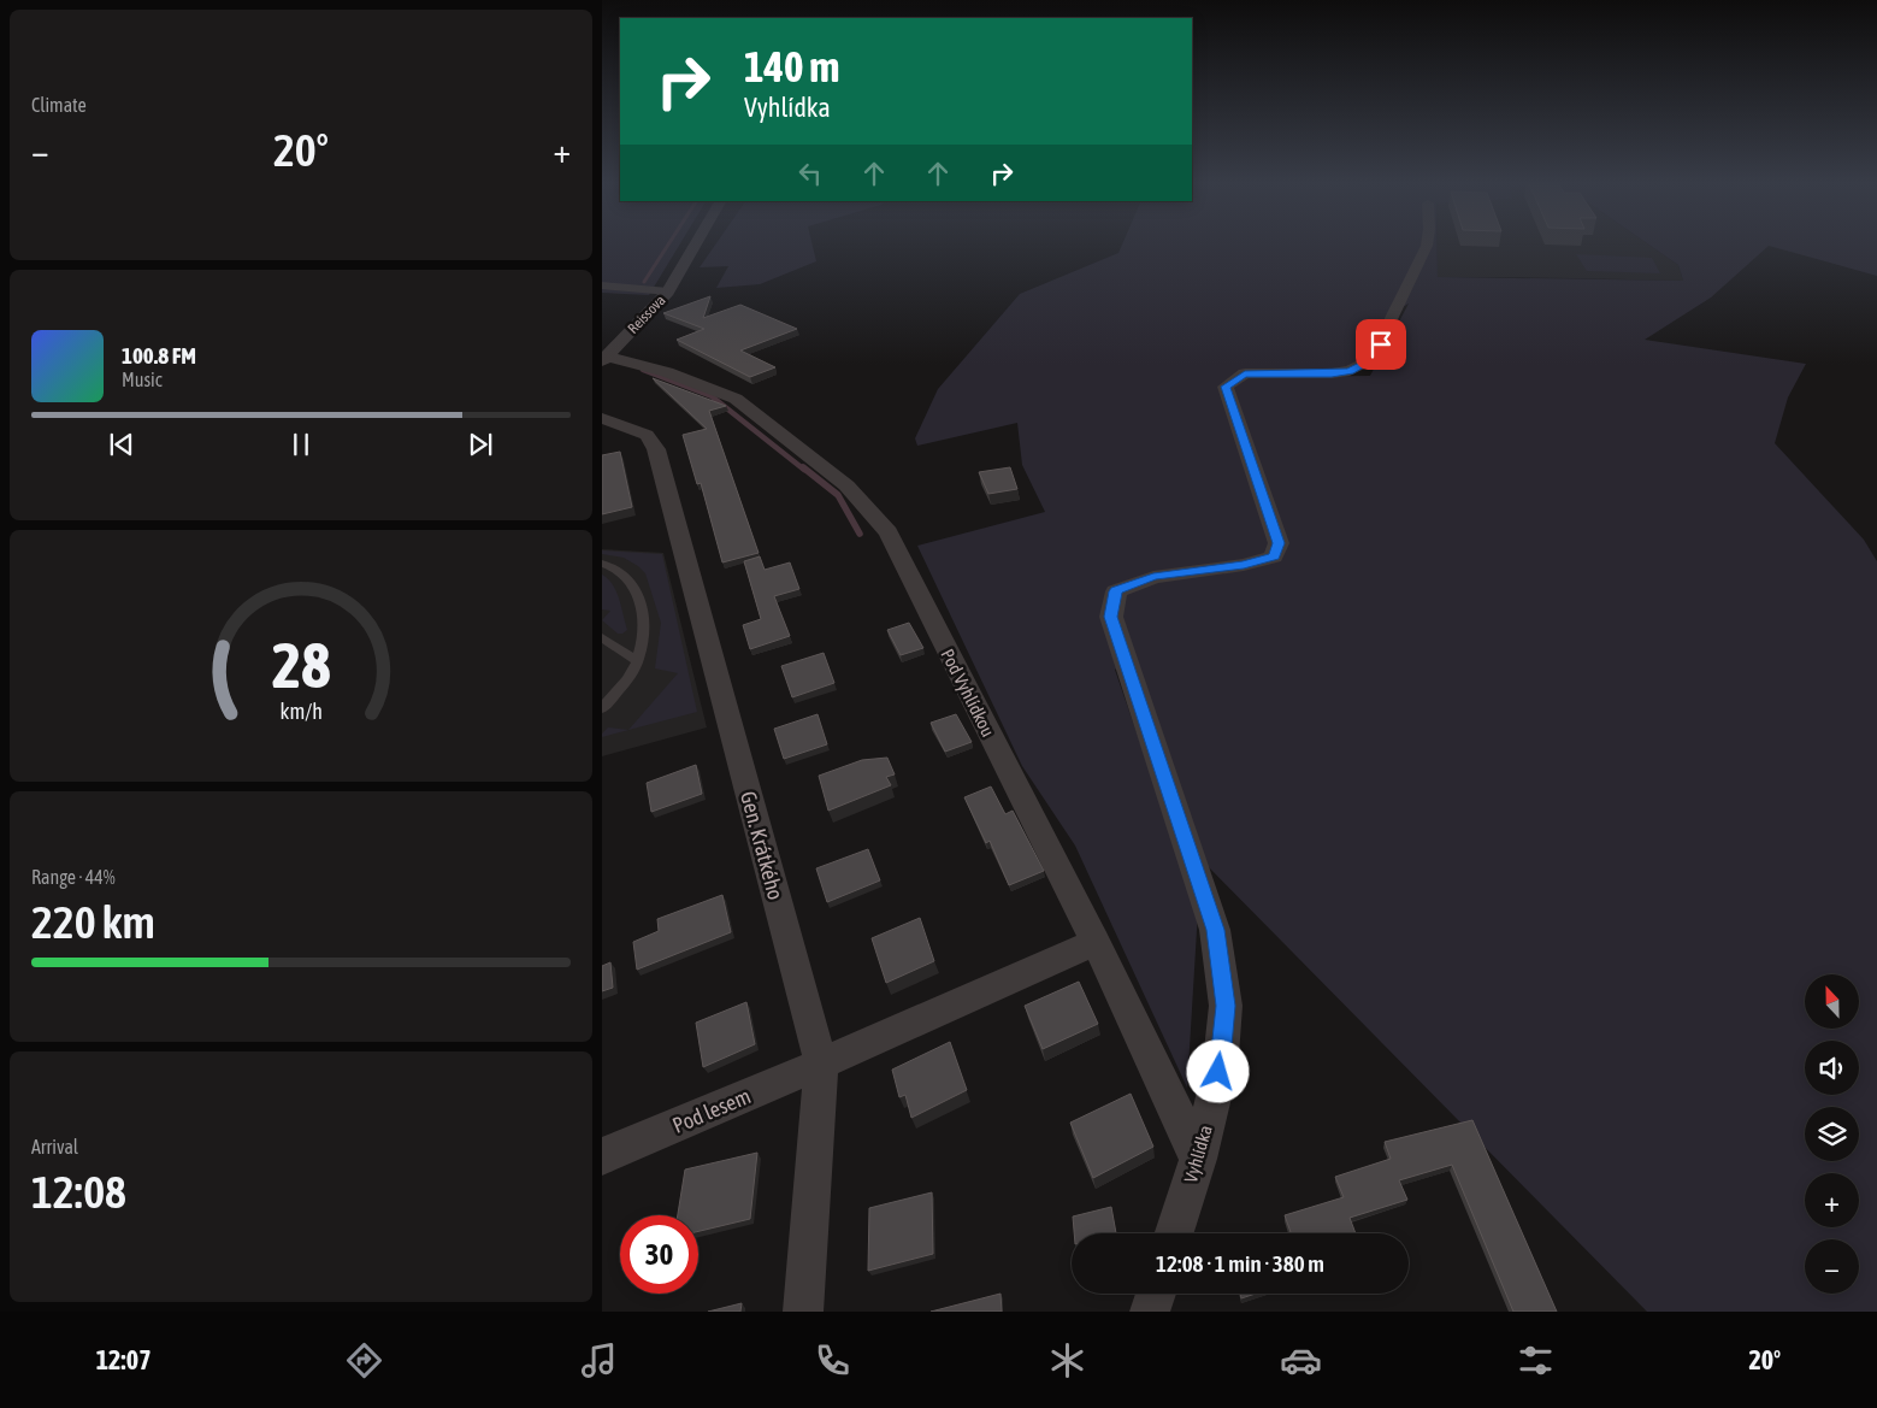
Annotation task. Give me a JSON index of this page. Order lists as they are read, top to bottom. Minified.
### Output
{"streets":{"street":["Reissova","Pod Vyhlídkou","Gen. Krátkého","Pod lesem","Vyhlídka"]},"crossings":[["Reissova","Pod Vyhlídkou"],["Pod Vyhlídkou","Pod lesem"],["Pod Vyhlídkou","Vyhlídka"],["Gen. Krátkého","Pod lesem"]],"north":"top","page":{"tile":["Climate",["Range · 44%","220 km"],["Arrival","12:08"]],"turn":["140 m","Vyhlídka"],"heat":["−","20°","+"],"song":["100.8 FM","Music"],"map_buttons":["+","−"],"limit":"30","trip":"12:08 · 1 min · 380 m","tabs":["12:07","20°"],"gauge":["28","km/h"]}}
